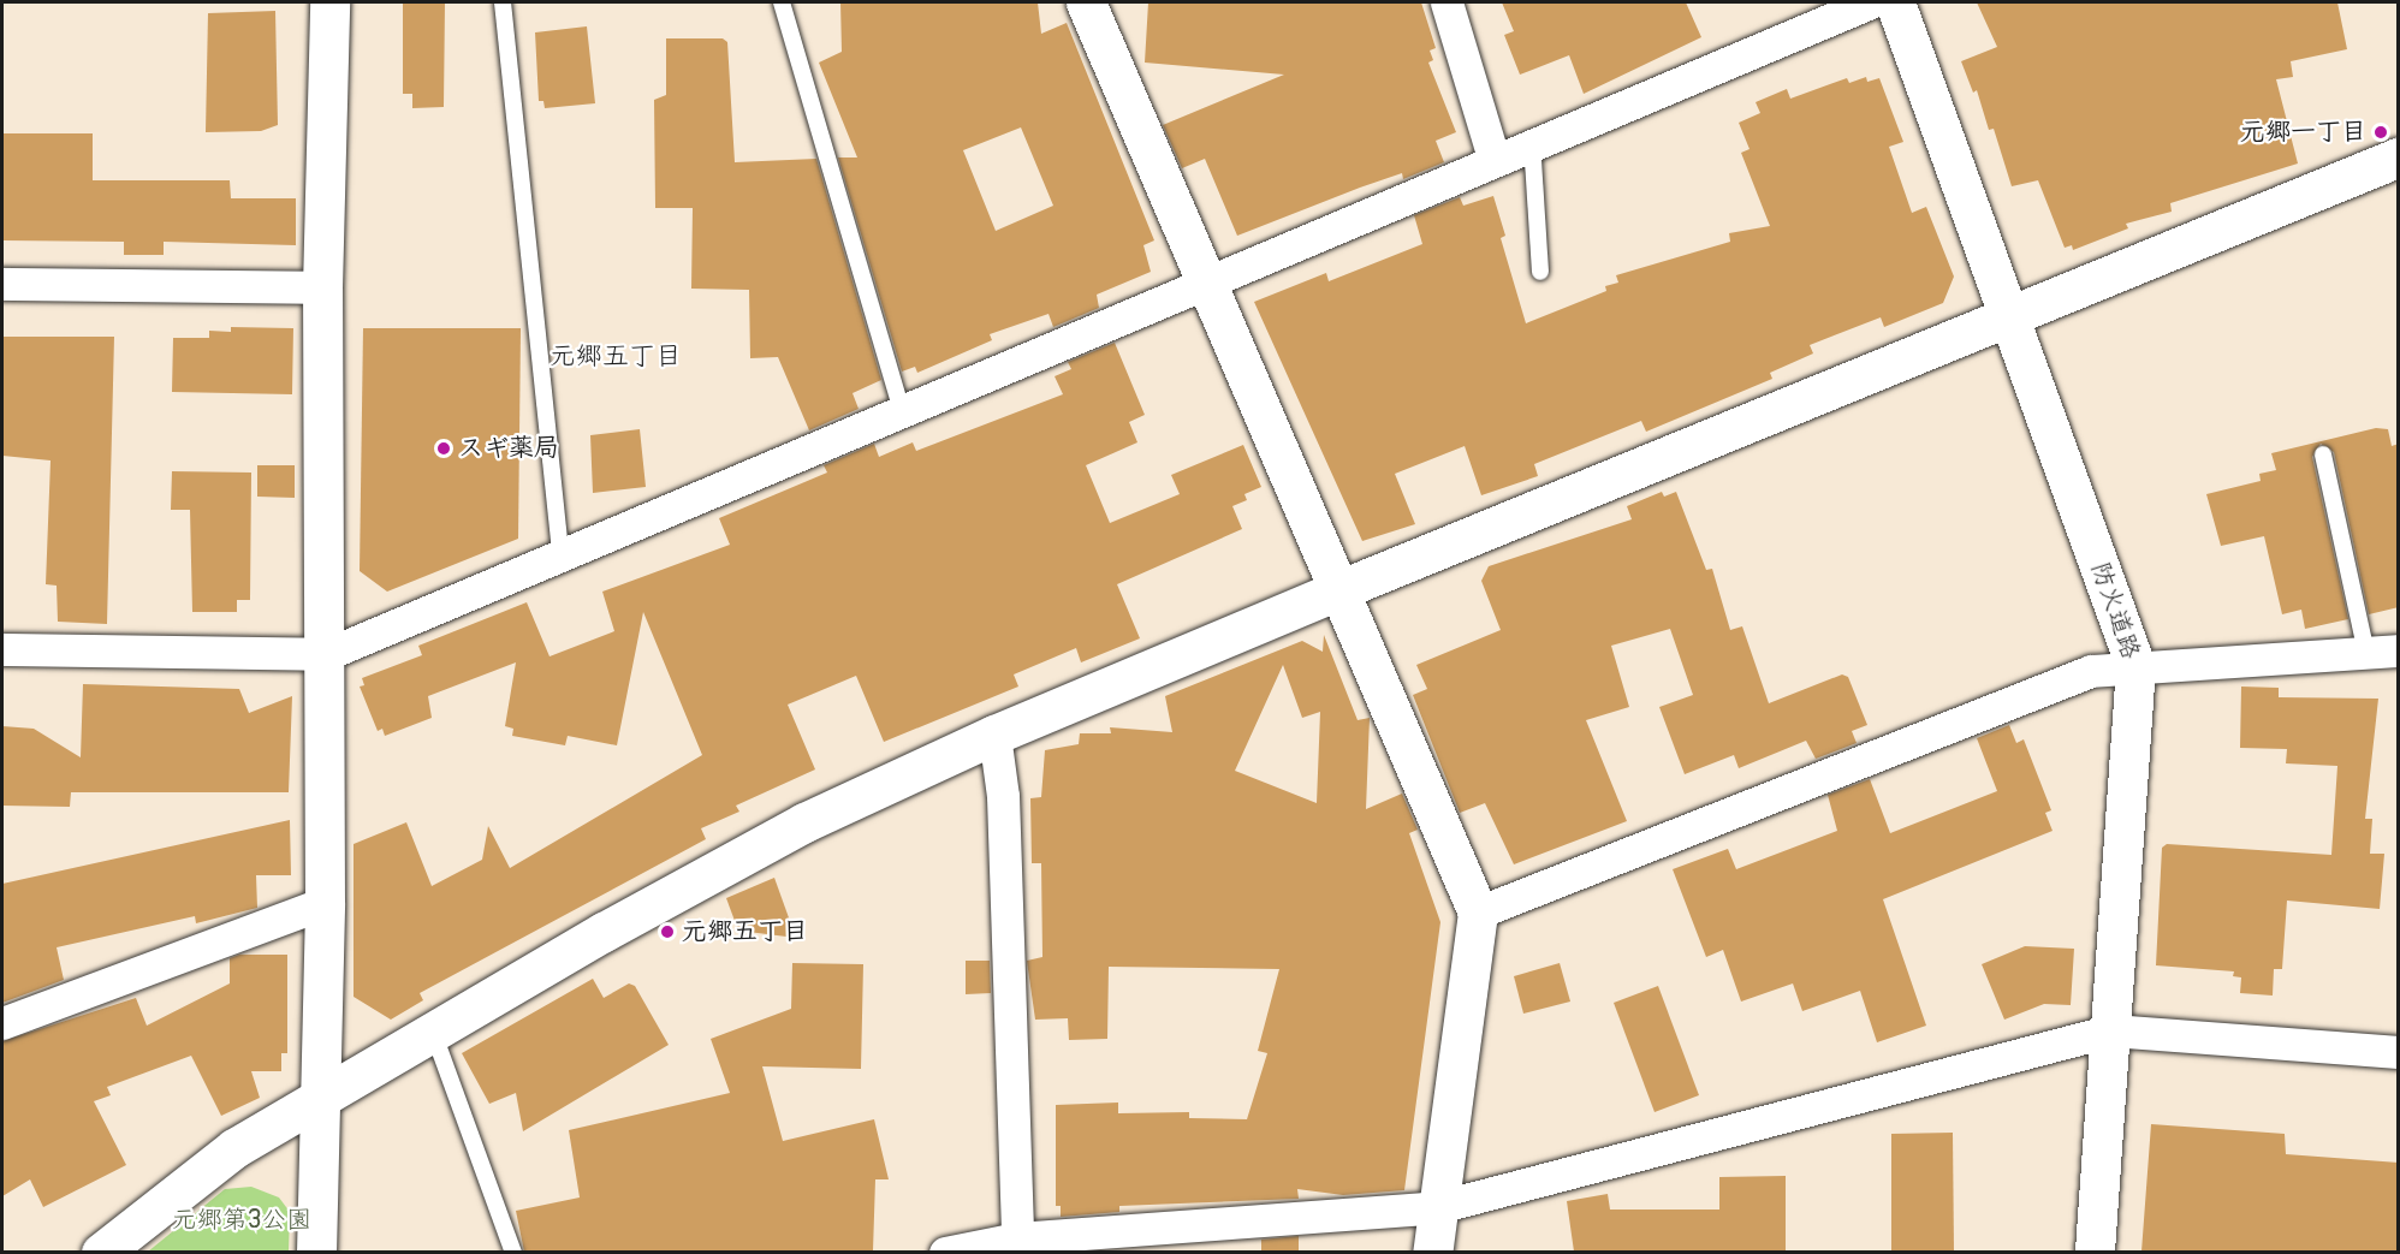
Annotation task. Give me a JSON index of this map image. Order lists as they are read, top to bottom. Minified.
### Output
{"streets":{"street":["防火道路"]},"districts":["元郷五丁目"],"parks":["元郷第3公園"],"places":["元郷一丁目","スギ薬局","元郷五丁目"]}
